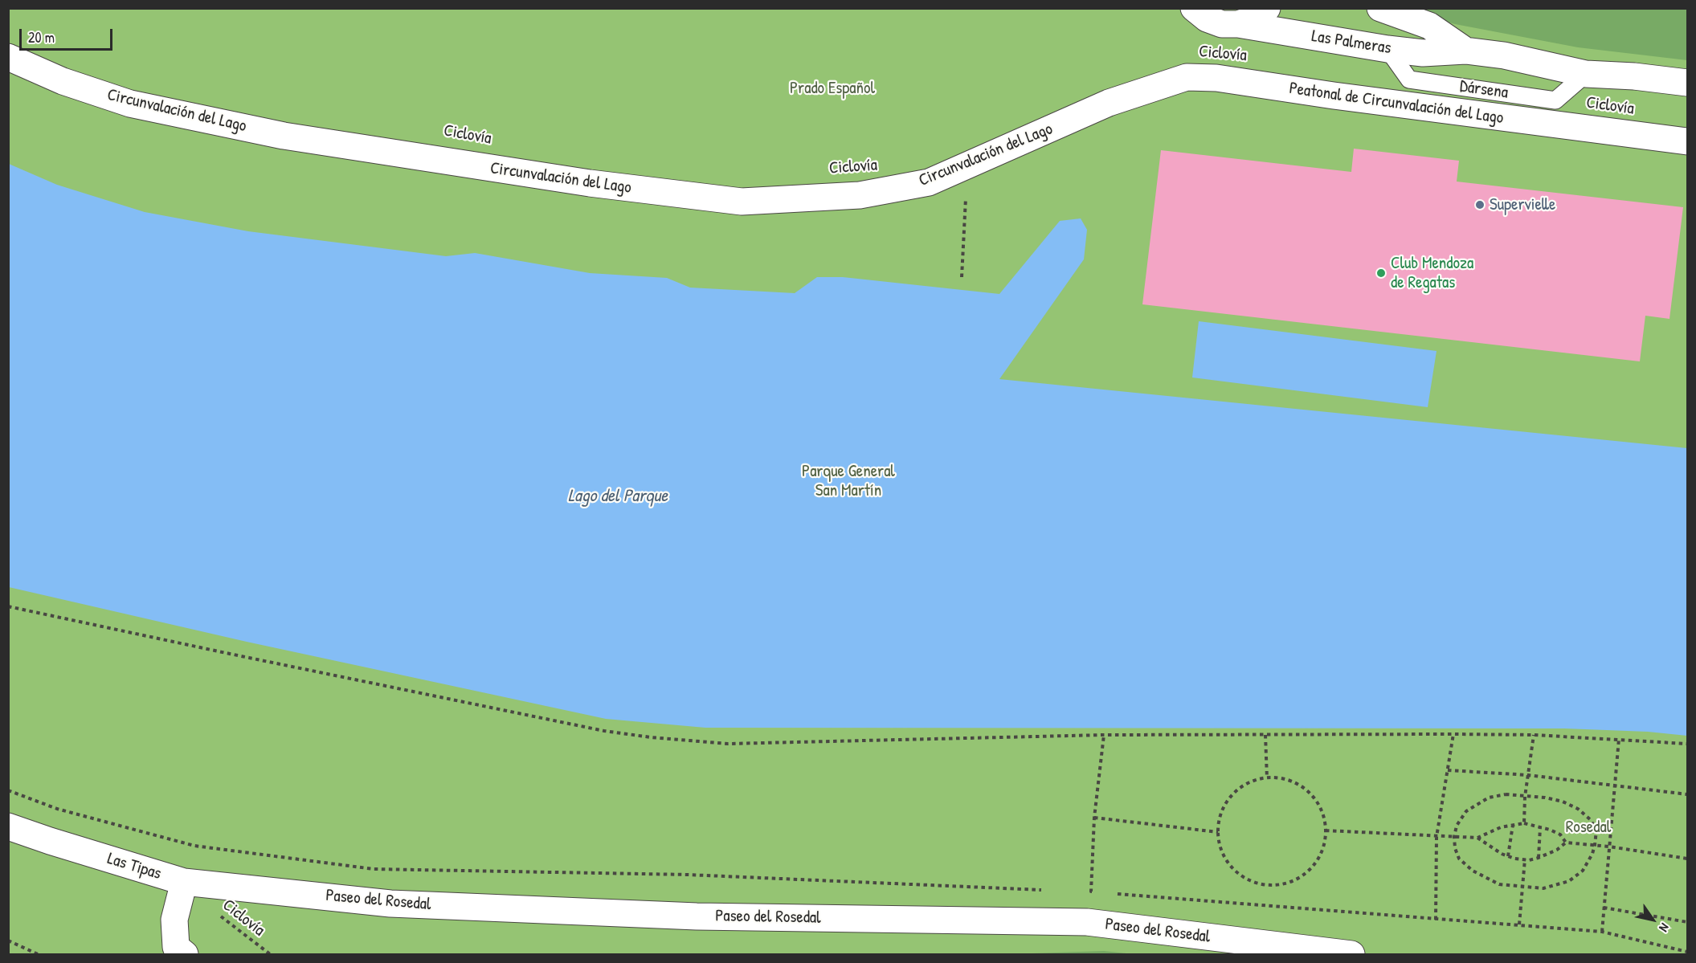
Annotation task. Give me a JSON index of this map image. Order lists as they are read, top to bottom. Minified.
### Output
{"streets":{"street":["Las Palmeras","Peatonal de Circunvalación del Lago","Circunvalación del Lago","Las Tipas","Paseo del Rosedal"],"lane":["Dársena"],"path":["Ciclovía"]},"crossings":[["Las Palmeras","Dársena"],["Peatonal de Circunvalación del Lago","Circunvalación del Lago"],["Las Tipas","Paseo del Rosedal"]],"water":["Lago del Parque"],"parks":["Prado Español","Parque General San Martín","Rosedal"],"places":["Supervielle","Club Mendoza de Regatas"],"scale_bar":"20 m","north":"bottom right"}
